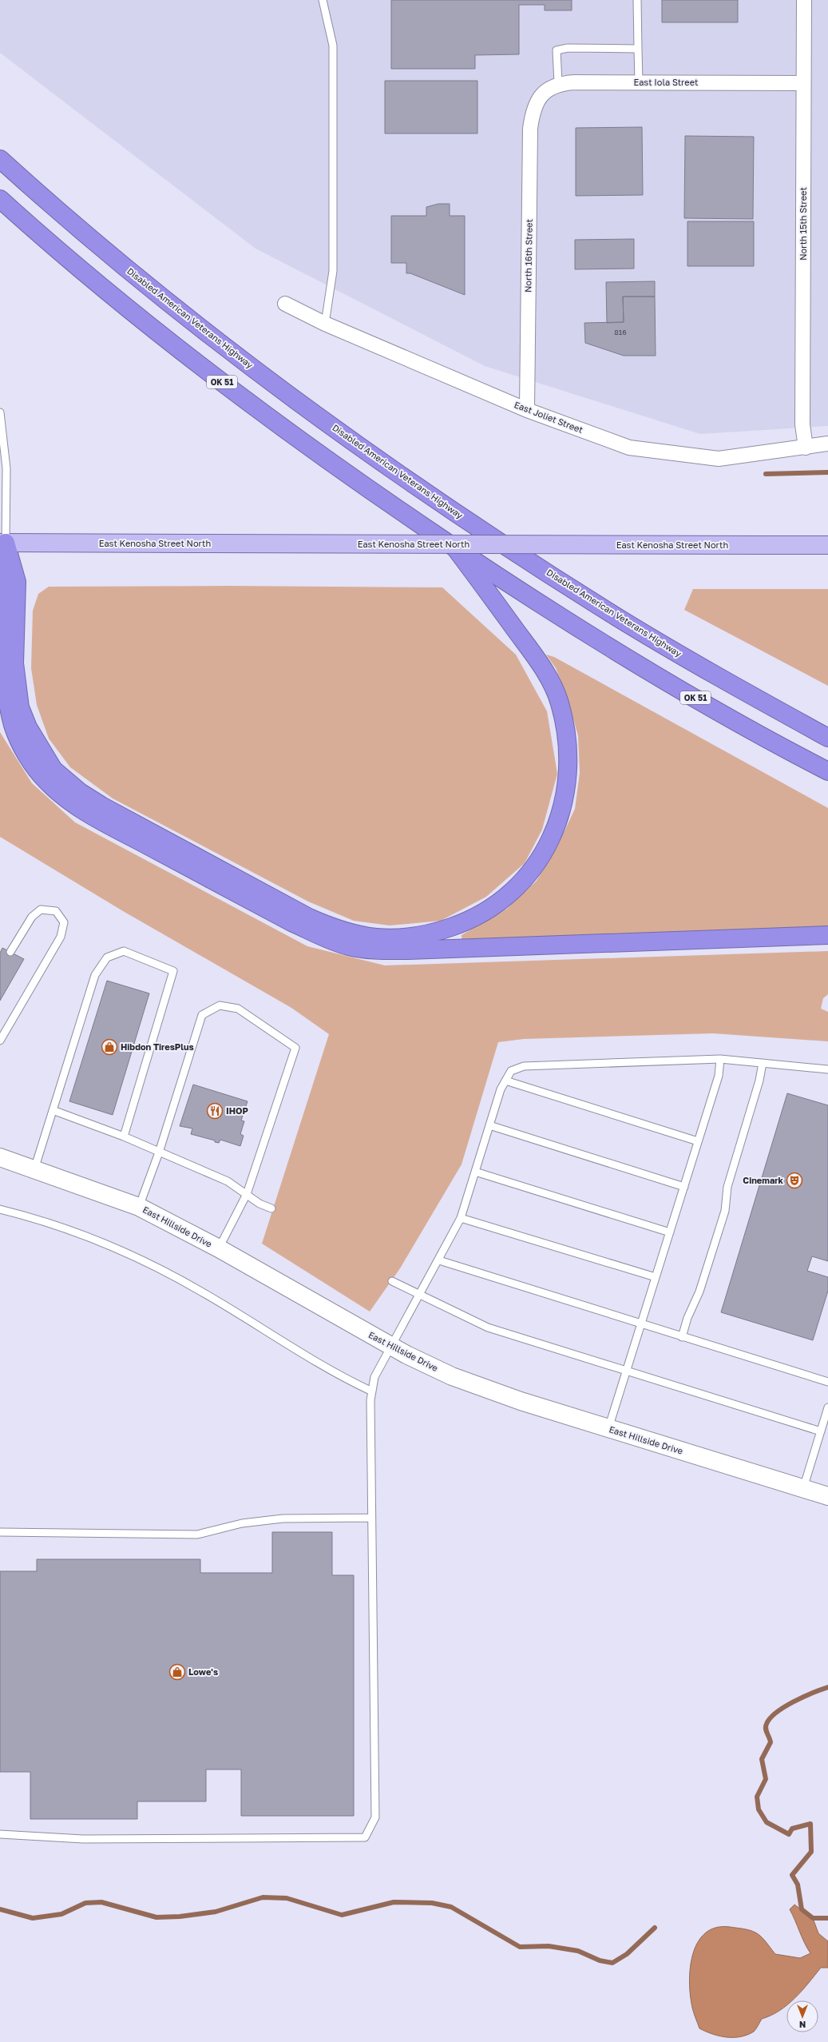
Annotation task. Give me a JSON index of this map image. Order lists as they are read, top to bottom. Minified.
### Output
{"streets":{"highway":["Disabled American Veterans Highway","OK 51"],"main road":["East Kenosha Street North"],"street":["East Iola Street","North 15th Street","North 16th Street","East Joliet Street","East Hillside Drive"]},"crossings":[["East Iola Street","North 15th Street"],["East Iola Street","North 16th Street"],["North 15th Street","East Joliet Street"],["North 16th Street","East Joliet Street"]],"places":{"shop":["Hibdon TiresPlus","Lowe's"],"restaurant":["IHOP"],"theatre":["Cinemark"]},"house_numbers":["816"],"north":"bottom"}
